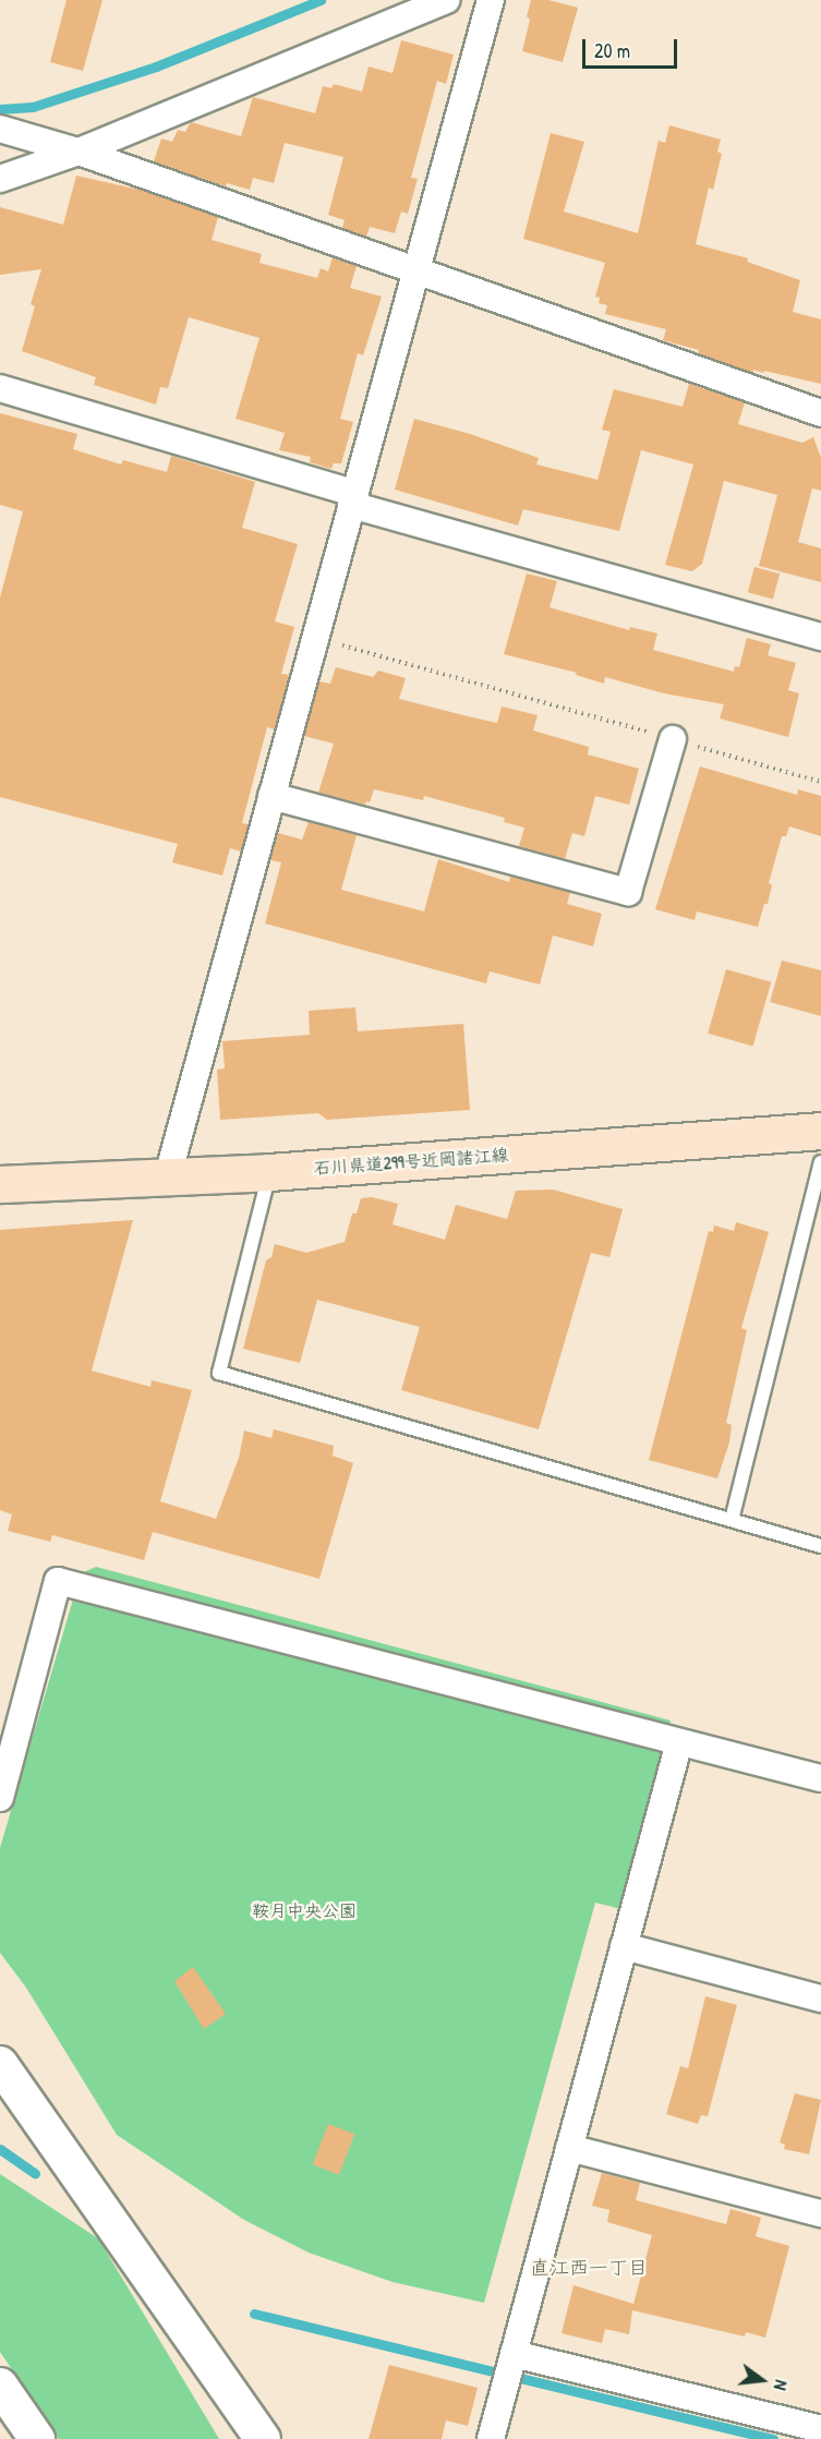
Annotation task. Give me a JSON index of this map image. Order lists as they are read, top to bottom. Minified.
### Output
{"streets":{"main road":["石川県道299号近岡諸江線"]},"districts":["直江西一丁目"],"parks":["鞍月中央公園"],"scale_bar":"20 m","north":"right"}
